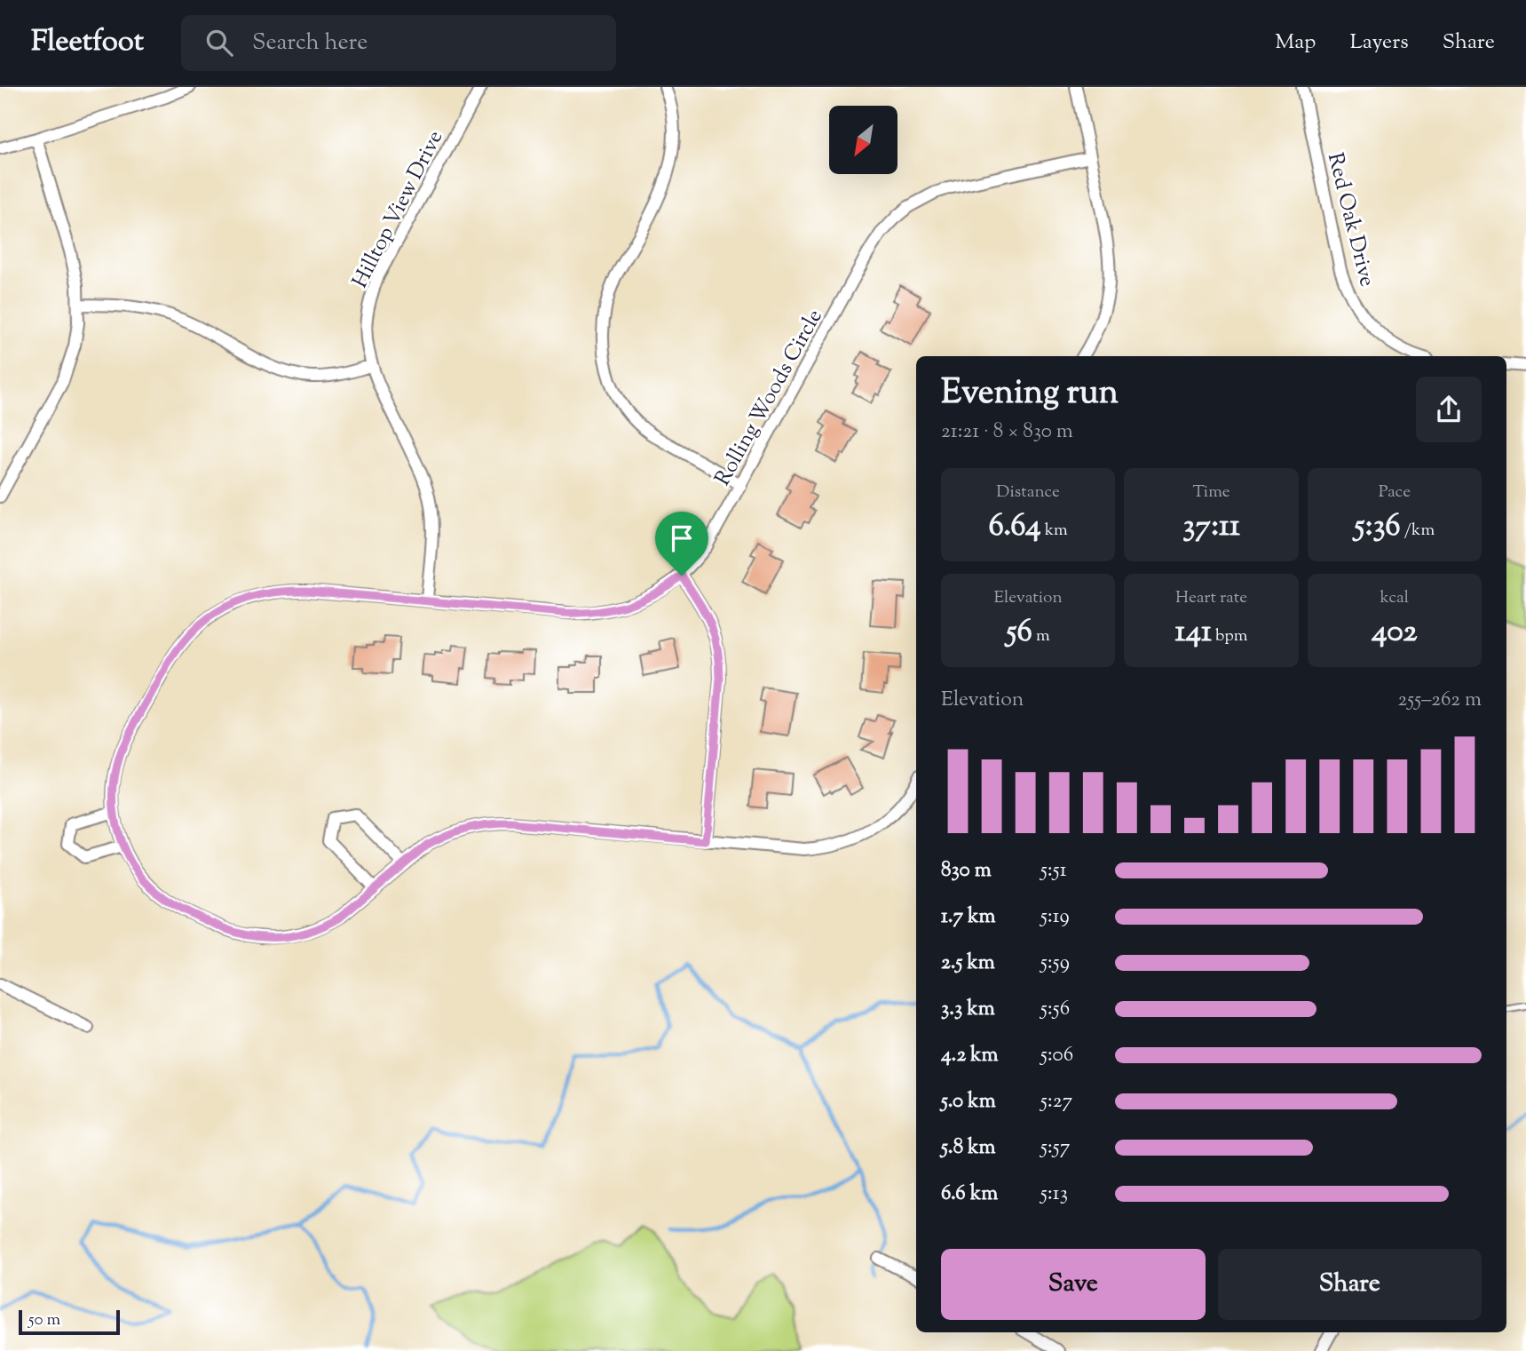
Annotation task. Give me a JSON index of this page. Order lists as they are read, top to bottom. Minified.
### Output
{"streets":{"street":["Hilltop View Drive","Red Oak Drive","Rolling Woods Circle"]},"crossings":[["Hilltop View Drive","Rolling Woods Circle"]],"scale_bar":"50 m","north":"bottom left","page":{"header":"Fleetfoot","search":"Search here","nav":["Map","Layers","Share"],"heading":["Evening run","21:21 · 8 × 830 m"],"stats":[["Distance","6.64 km"],["Time","37:11"],["Pace","5:36 /km"],["Elevation","56 m"],["Heart rate","141 bpm"],["kcal","402"]],"chart":["Elevation","255–262 m"],"list":[{"name":"830 m","note":"5:51"},{"name":"1.7 km","note":"5:19"},{"name":"2.5 km","note":"5:59"},{"name":"3.3 km","note":"5:56"},{"name":"4.2 km","note":"5:06"},{"name":"5.0 km","note":"5:27"},{"name":"5.8 km","note":"5:57"},{"name":"6.6 km","note":"5:13"}],"buttons":["Save","Share"],"scale":"50 m"}}
